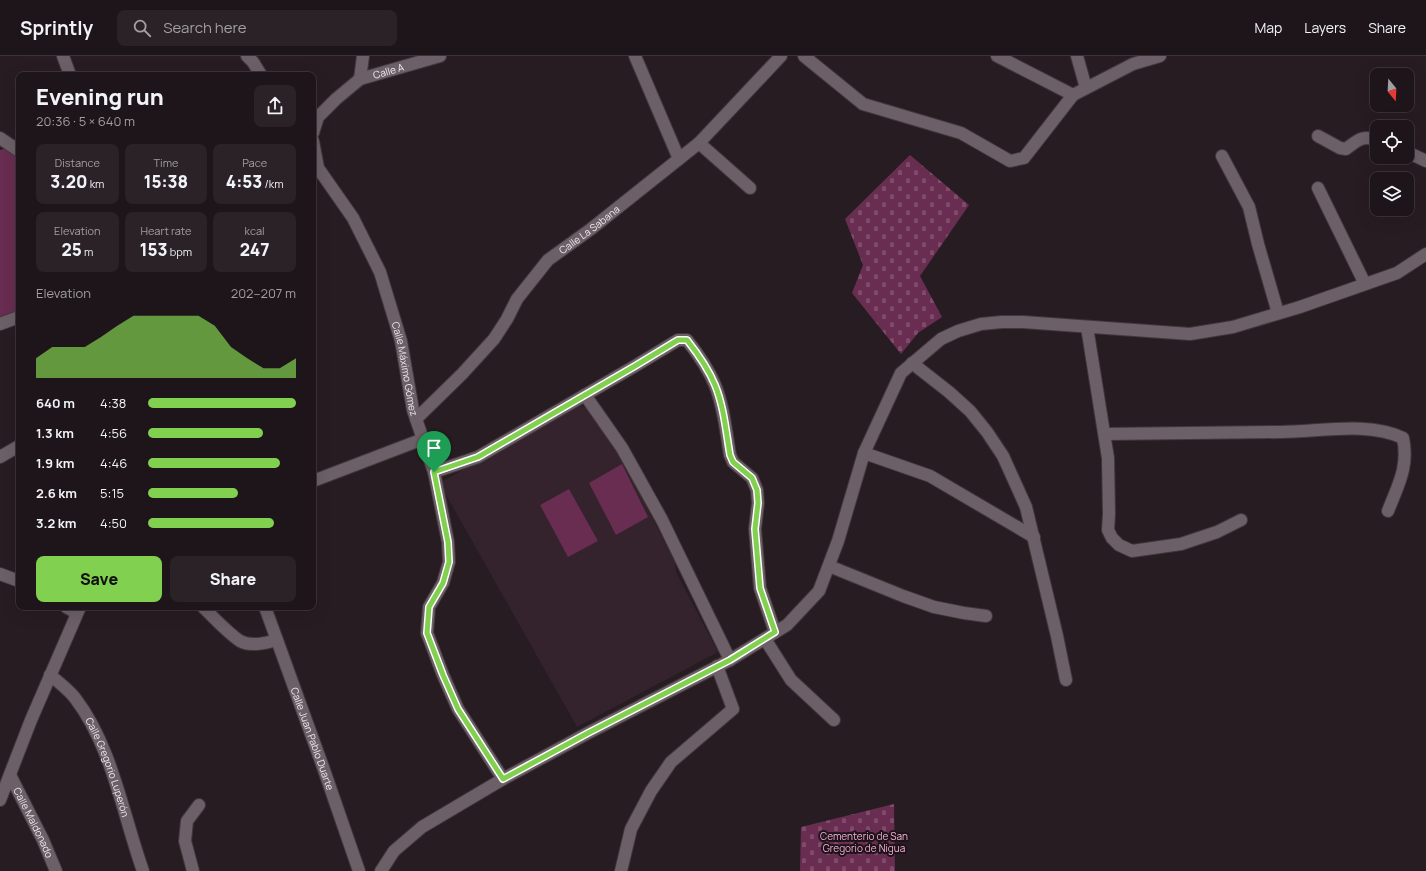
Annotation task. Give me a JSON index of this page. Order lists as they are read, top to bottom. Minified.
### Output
{"streets":{"street":["Calle A","Calle La Sabana","Calle Máximo Gómez","Calle Juan Pablo Duarte","Calle Gregorio Luperón","Calle Maldonado"]},"crossings":[["Calle La Sabana","Calle Máximo Gómez"]],"parks":["Cementerio de San Gregorio de Nigua"],"north":"bottom","page":{"header":"Sprintly","search":"Search here","nav":["Map","Layers","Share"],"heading":["Evening run","20:36 · 5 × 640 m"],"stats":[["Distance","3.20 km"],["Time","15:38"],["Pace","4:53 /km"],["Elevation","25 m"],["Heart rate","153 bpm"],["kcal","247"]],"chart":["Elevation","202–207 m"],"list":[{"name":"640 m","note":"4:38"},{"name":"1.3 km","note":"4:56"},{"name":"1.9 km","note":"4:46"},{"name":"2.6 km","note":"5:15"},{"name":"3.2 km","note":"4:50"}],"buttons":["Save","Share"]}}
